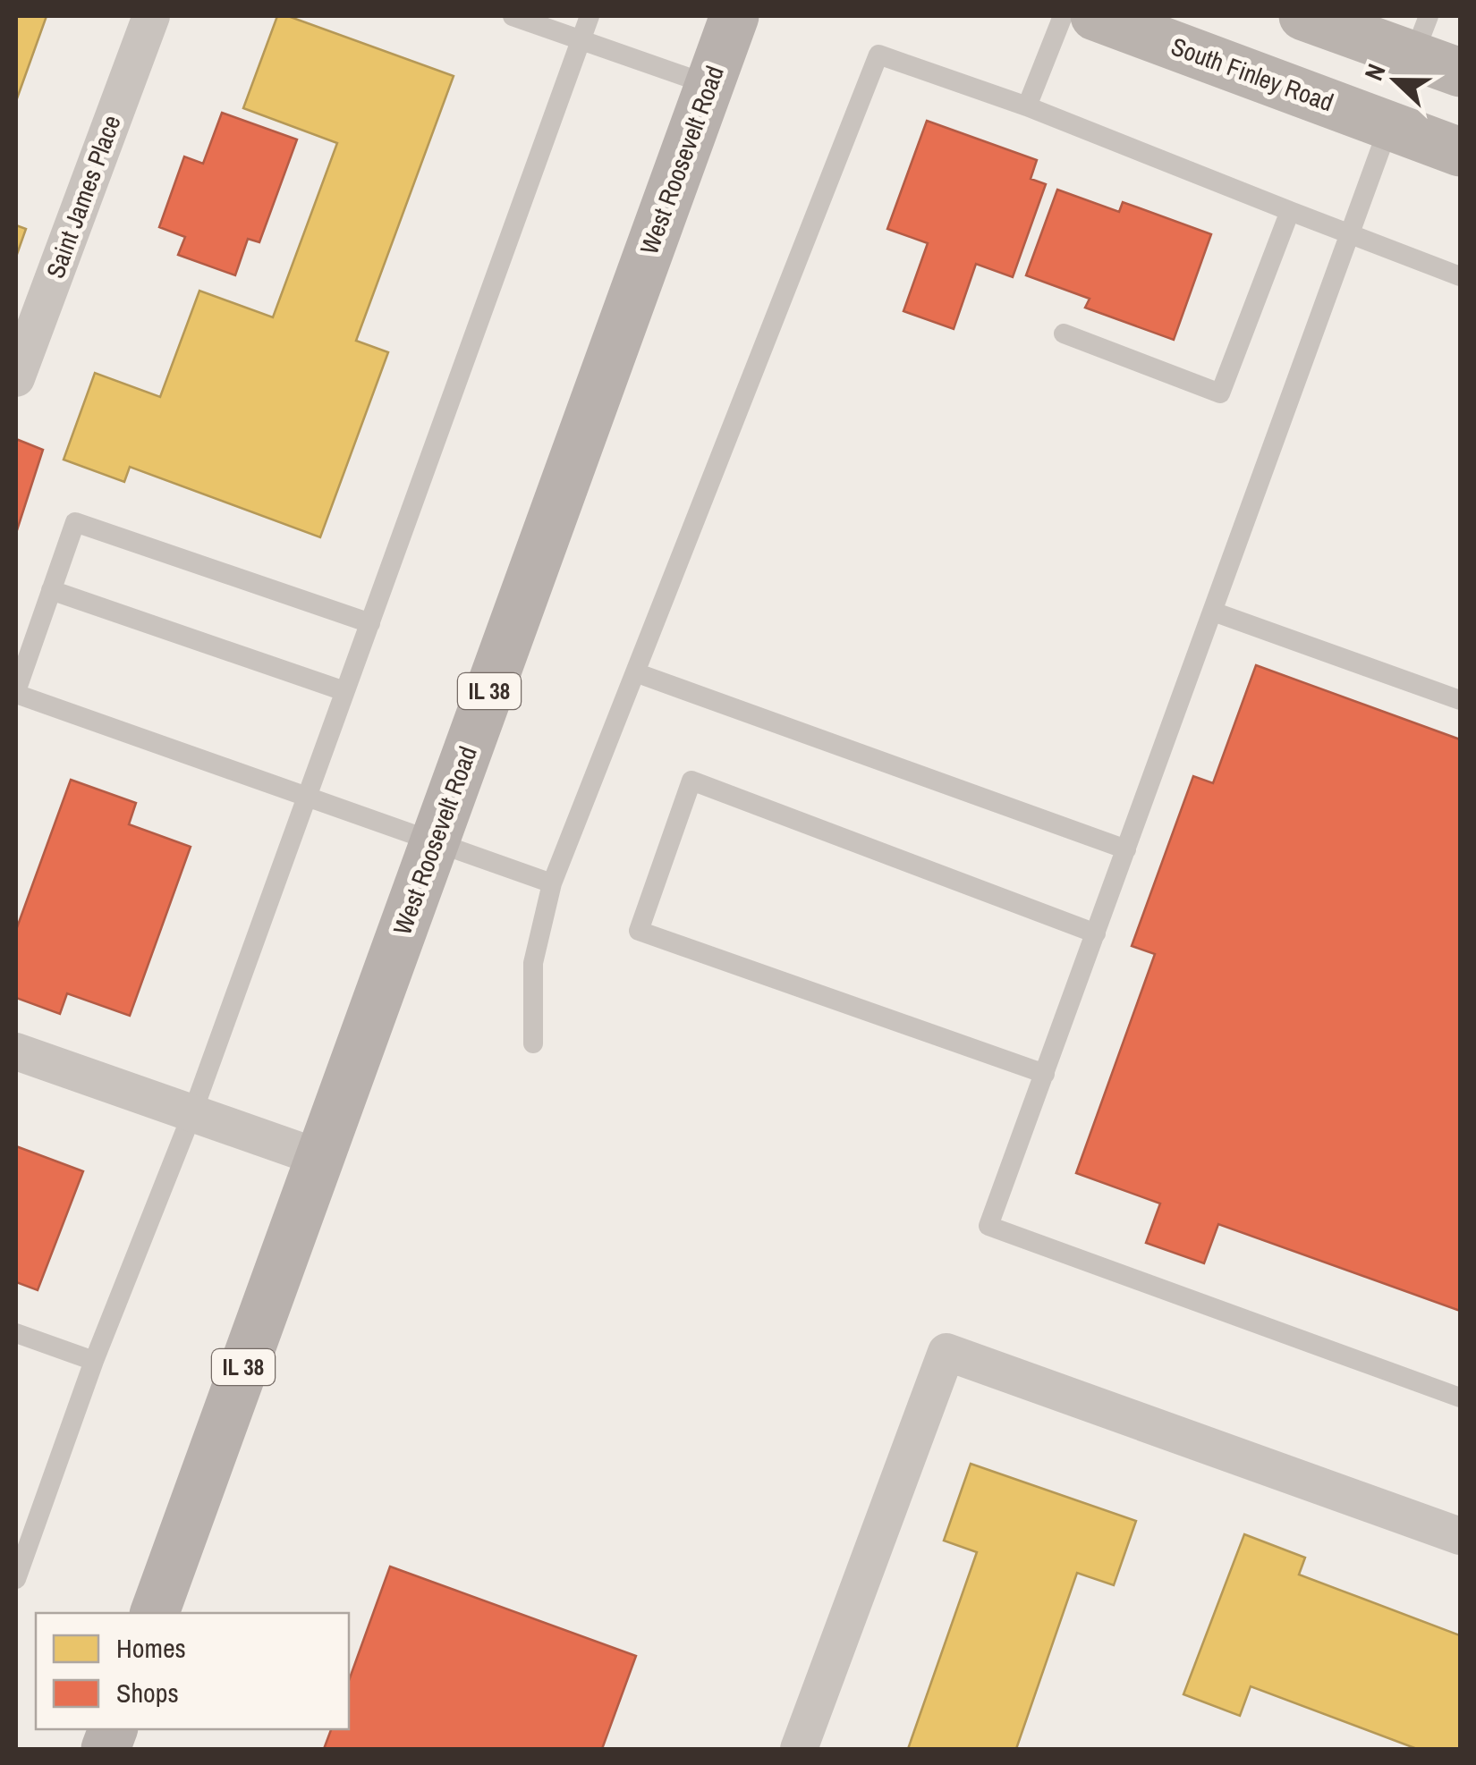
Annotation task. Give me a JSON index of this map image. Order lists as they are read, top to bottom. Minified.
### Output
{"streets":{"main road":["South Finley Road","West Roosevelt Road","IL 38"],"street":["Saint James Place"]},"legend":["Homes","Shops"],"north":"left"}
